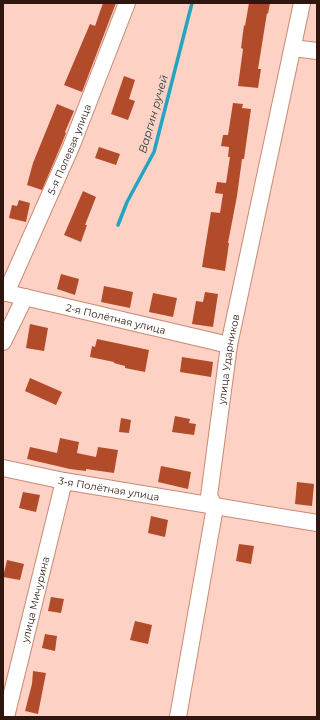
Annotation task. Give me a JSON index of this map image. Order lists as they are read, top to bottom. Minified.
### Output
{"streets":{"street":["5-я Полевая улица","2-я Полётная улица","улица Ударников","3-я Полётная улица","улица Мичурина"]},"crossings":[["5-я Полевая улица","2-я Полётная улица"],["2-я Полётная улица","улица Ударников"],["улица Ударников","3-я Полётная улица"],["3-я Полётная улица","улица Мичурина"]],"water":["Варгин ручей"]}
